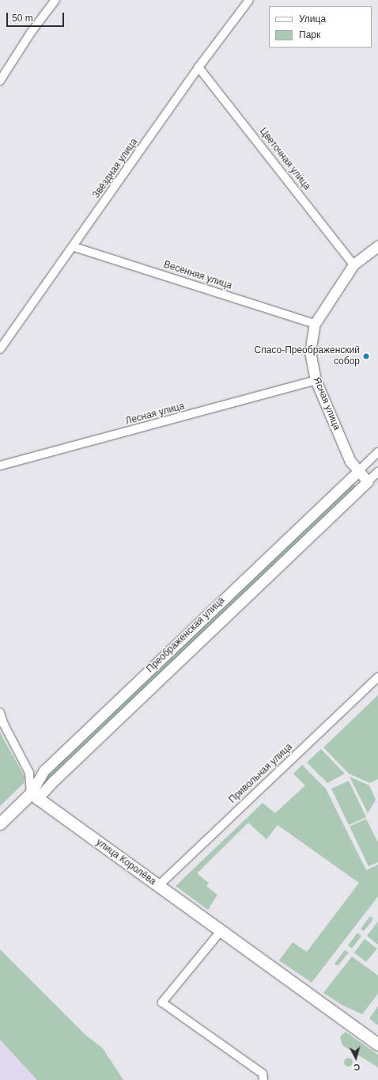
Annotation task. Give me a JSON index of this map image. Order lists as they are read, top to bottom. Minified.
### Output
{"streets":{"main road":["Преображенская улица","улица Королёва"],"street":["Цветочная улица","Звёздная улица","Весенняя улица","Ясная улица","Лесная улица","Привольная улица"]},"crossings":[["Цветочная улица","Звёздная улица"],["Цветочная улица","Ясная улица"],["Звёздная улица","Весенняя улица"],["Весенняя улица","Ясная улица"],["Ясная улица","Лесная улица"],["Ясная улица","Преображенская улица"],["Преображенская улица","улица Королёва"],["Привольная улица","улица Королёва"]],"places":["Спасо-Преображенский собор"],"legend":["Улица","Парк"],"scale_bar":"50 m","north":"bottom"}
